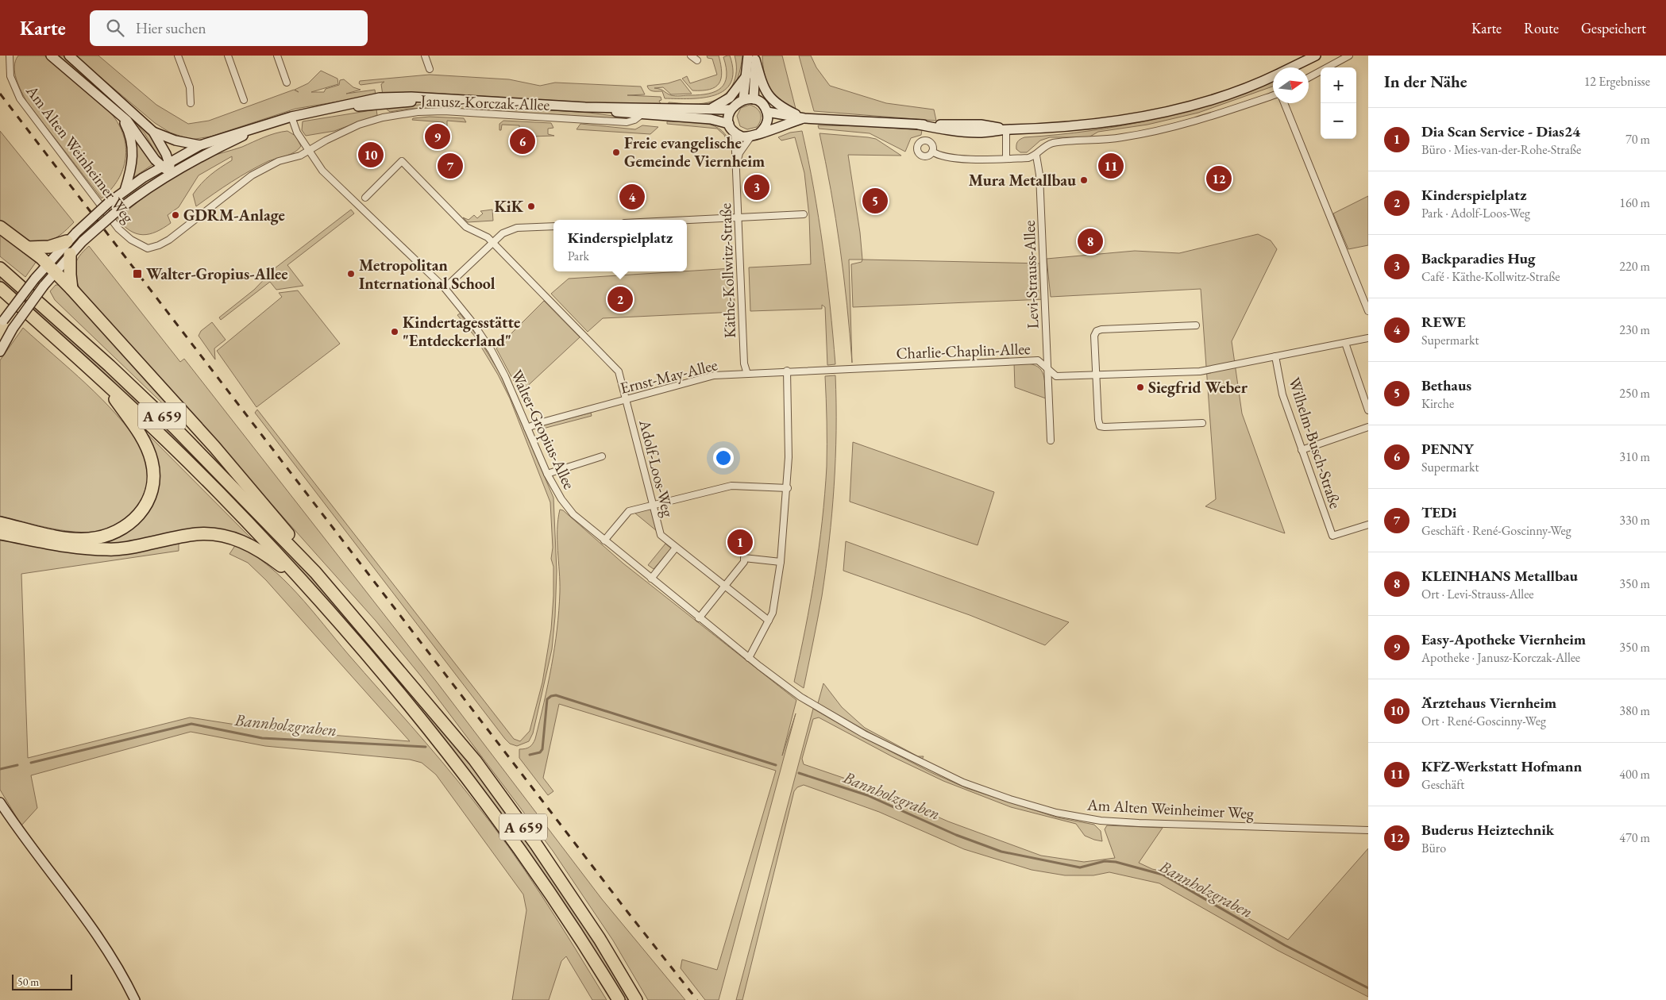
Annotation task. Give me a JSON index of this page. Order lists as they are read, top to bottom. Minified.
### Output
{"streets":{"highway":["A 659"],"street":["Janusz-Korczak-Allee","Am Alten Weinheimer Weg","Käthe-Kollwitz-Straße","Levi-Strauss-Allee","Charlie-Chaplin-Allee","Ernst-May-Allee","Walter-Gropius-Allee","Wilhelm-Busch-Straße","Adolf-Loos-Weg"]},"crossings":[["Janusz-Korczak-Allee","Am Alten Weinheimer Weg"],["Janusz-Korczak-Allee","Walter-Gropius-Allee"],["Am Alten Weinheimer Weg","Walter-Gropius-Allee"],["Käthe-Kollwitz-Straße","Ernst-May-Allee"],["Levi-Strauss-Allee","Charlie-Chaplin-Allee"],["Charlie-Chaplin-Allee","Ernst-May-Allee"],["Charlie-Chaplin-Allee","Wilhelm-Busch-Straße"],["Ernst-May-Allee","Walter-Gropius-Allee"],["Ernst-May-Allee","Adolf-Loos-Weg"]],"water":["Bannholzgraben"],"places":{"other":["Freie evangelische Gemeinde Viernheim","Mura Metallbau","KiK","GDRM-Anlage","Metropolitan International School","Kindertagesstätte \"Entdeckerland\"","Siegfrid Weber"],"transit":["Walter-Gropius-Allee"]},"scale_bar":"50 m","north":"right","page":{"header":"Karte","search":"Hier suchen","nav":["Karte","Route","Gespeichert"],"heading":["In der Nähe","12 Ergebnisse"],"map_buttons":["+","−"],"list":[{"mark":"1","name":"Dia Scan Service - Dias24","note":"Büro · Mies-van-der-Rohe-Straße","value":"70 m"},{"mark":"2","name":"Kinderspielplatz","note":"Park · Adolf-Loos-Weg","value":"160 m"},{"mark":"3","name":"Backparadies Hug","note":"Café · Käthe-Kollwitz-Straße","value":"220 m"},{"mark":"4","name":"REWE","note":"Supermarkt","value":"230 m"},{"mark":"5","name":"Bethaus","note":"Kirche","value":"250 m"},{"mark":"6","name":"PENNY","note":"Supermarkt","value":"310 m"},{"mark":"7","name":"TEDi","note":"Geschäft · René-Goscinny-Weg","value":"330 m"},{"mark":"8","name":"KLEINHANS Metallbau","note":"Ort · Levi-Strauss-Allee","value":"350 m"},{"mark":"9","name":"Easy-Apotheke Viernheim","note":"Apotheke · Janusz-Korczak-Allee","value":"350 m"},{"mark":"10","name":"Ärztehaus Viernheim","note":"Ort · René-Goscinny-Weg","value":"380 m"},{"mark":"11","name":"KFZ-Werkstatt Hofmann","note":"Geschäft","value":"400 m"},{"mark":"12","name":"Buderus Heiztechnik","note":"Büro","value":"470 m"}],"pins":["9","6","10","7","11","12","3","4","5","8","2","1"],"popup":["Kinderspielplatz","Park"],"scale":"50 m"}}
